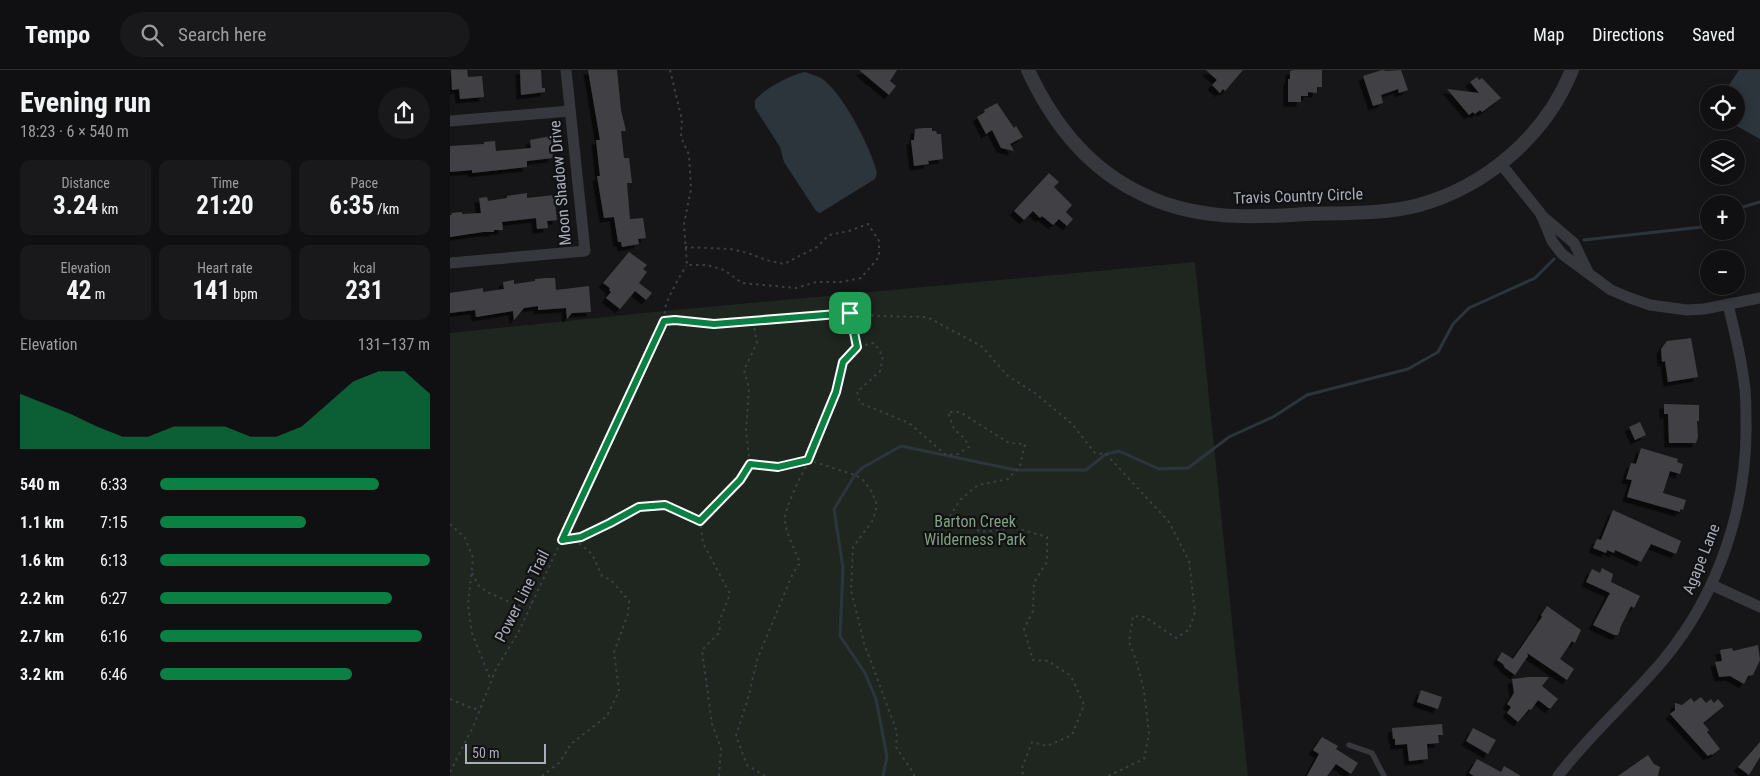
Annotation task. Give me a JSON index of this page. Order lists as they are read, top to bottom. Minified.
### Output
{"streets":{"street":["Moon Shadow Drive","Travis Country Circle","Agape Lane"],"path":["Power Line Trail"]},"parks":["Barton Creek Wilderness Park"],"scale_bar":"50 m","page":{"header":"Tempo","search":"Search here","nav":["Map","Directions","Saved"],"heading":["Evening run","18:23 · 6 × 540 m"],"map_buttons":["+","−"],"stats":[["Distance","3.24 km"],["Time","21:20"],["Pace","6:35 /km"],["Elevation","42 m"],["Heart rate","141 bpm"],["kcal","231"]],"chart":["Elevation","131–137 m"],"list":[{"name":"540 m","note":"6:33"},{"name":"1.1 km","note":"7:15"},{"name":"1.6 km","note":"6:13"},{"name":"2.2 km","note":"6:27"},{"name":"2.7 km","note":"6:16"},{"name":"3.2 km","note":"6:46"}],"scale":"50 m"}}
